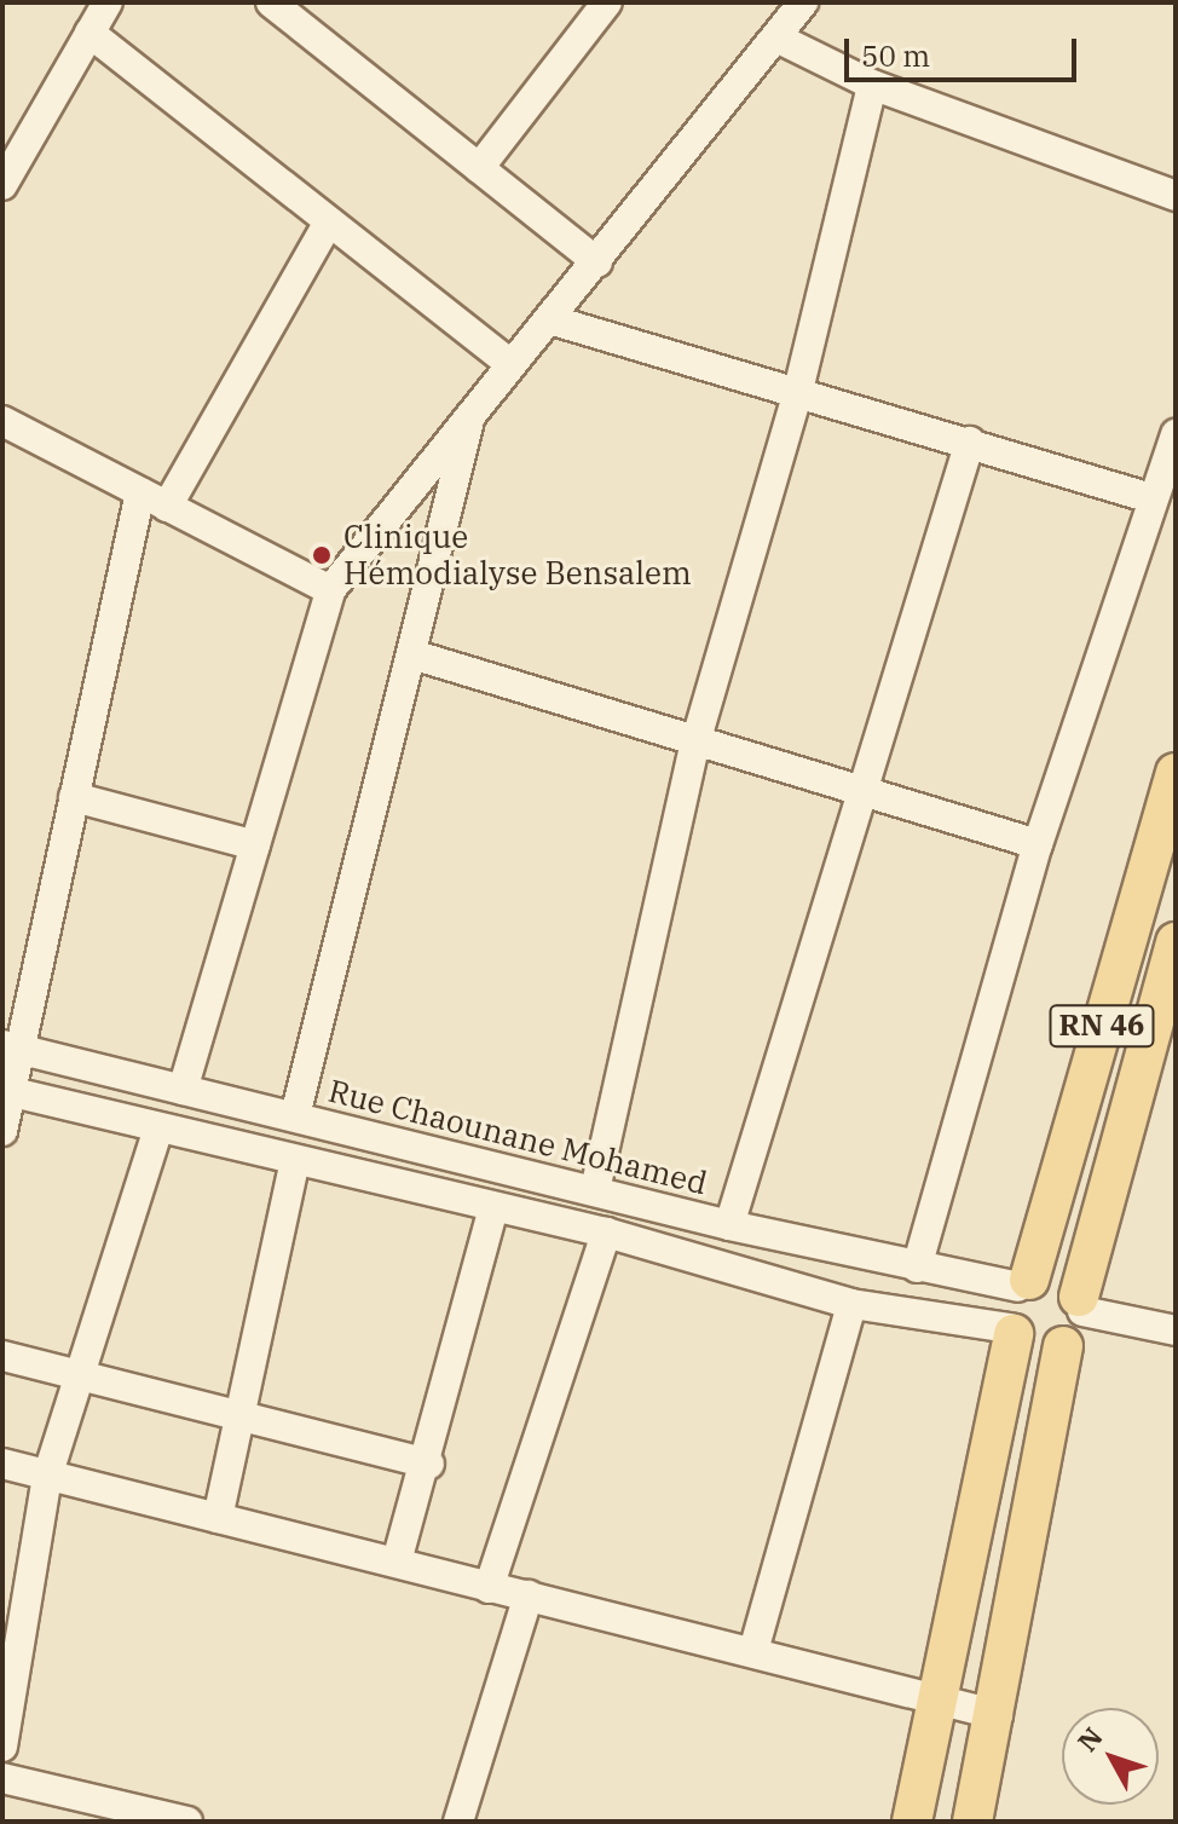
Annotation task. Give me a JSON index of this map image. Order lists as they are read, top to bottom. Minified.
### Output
{"streets":{"main road":["RN 46"],"street":["Rue Chaounane Mohamed"]},"crossings":[["RN 46","Rue Chaounane Mohamed"]],"places":["Clinique Hémodialyse Bensalem"],"scale_bar":"50 m","north":"top left"}
